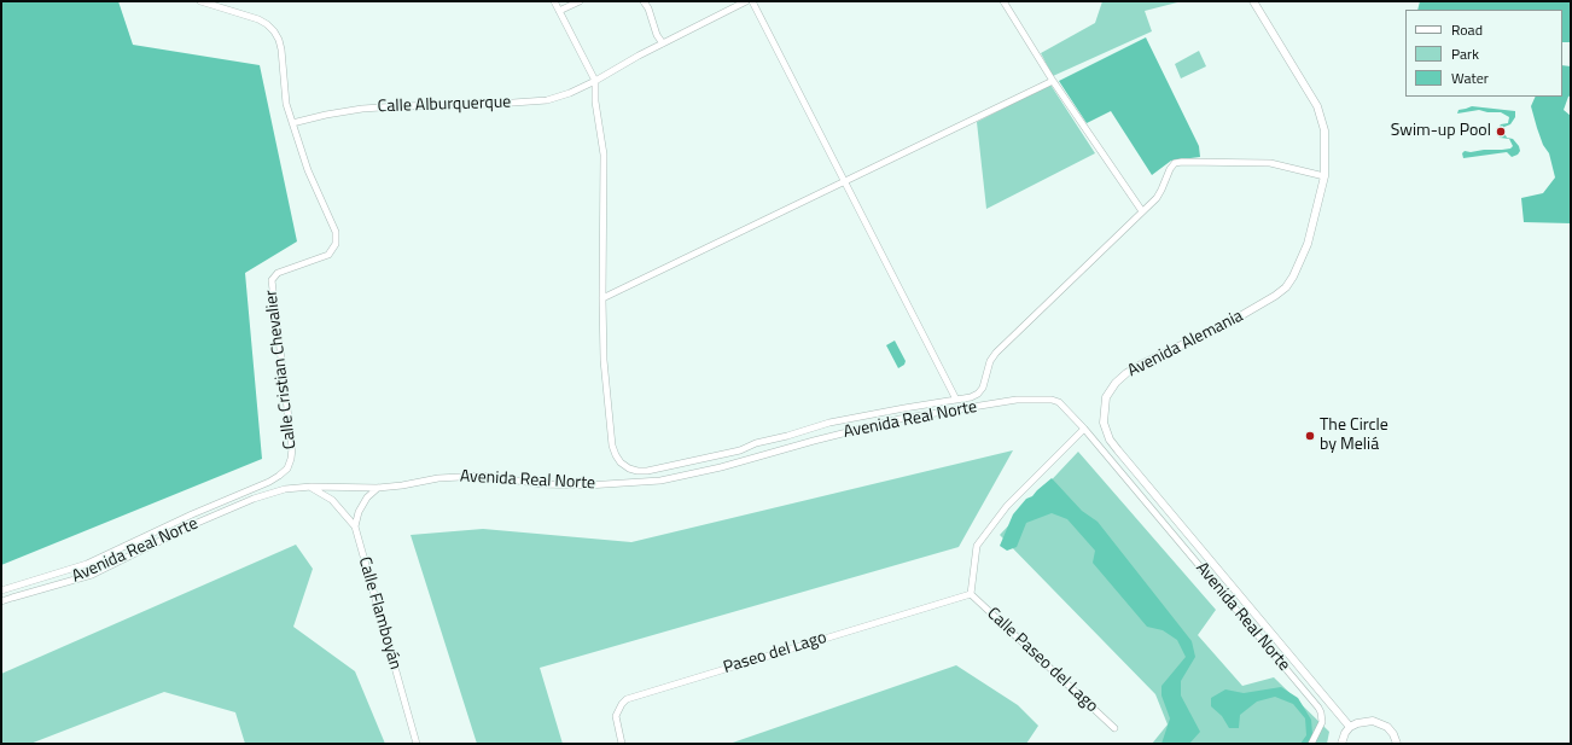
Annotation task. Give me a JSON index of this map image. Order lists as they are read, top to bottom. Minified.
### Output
{"streets":{"street":["Calle Alburquerque","Avenida Alemania","Calle Cristian Chevalier","Avenida Real Norte","Calle Flamboyán","Paseo del Lago","Calle Paseo del Lago"]},"crossings":[["Calle Alburquerque","Calle Cristian Chevalier"],["Paseo del Lago","Calle Paseo del Lago"]],"places":["Swim-up Pool","The Circle by Meliá"],"legend":["Road","Park","Water"]}
